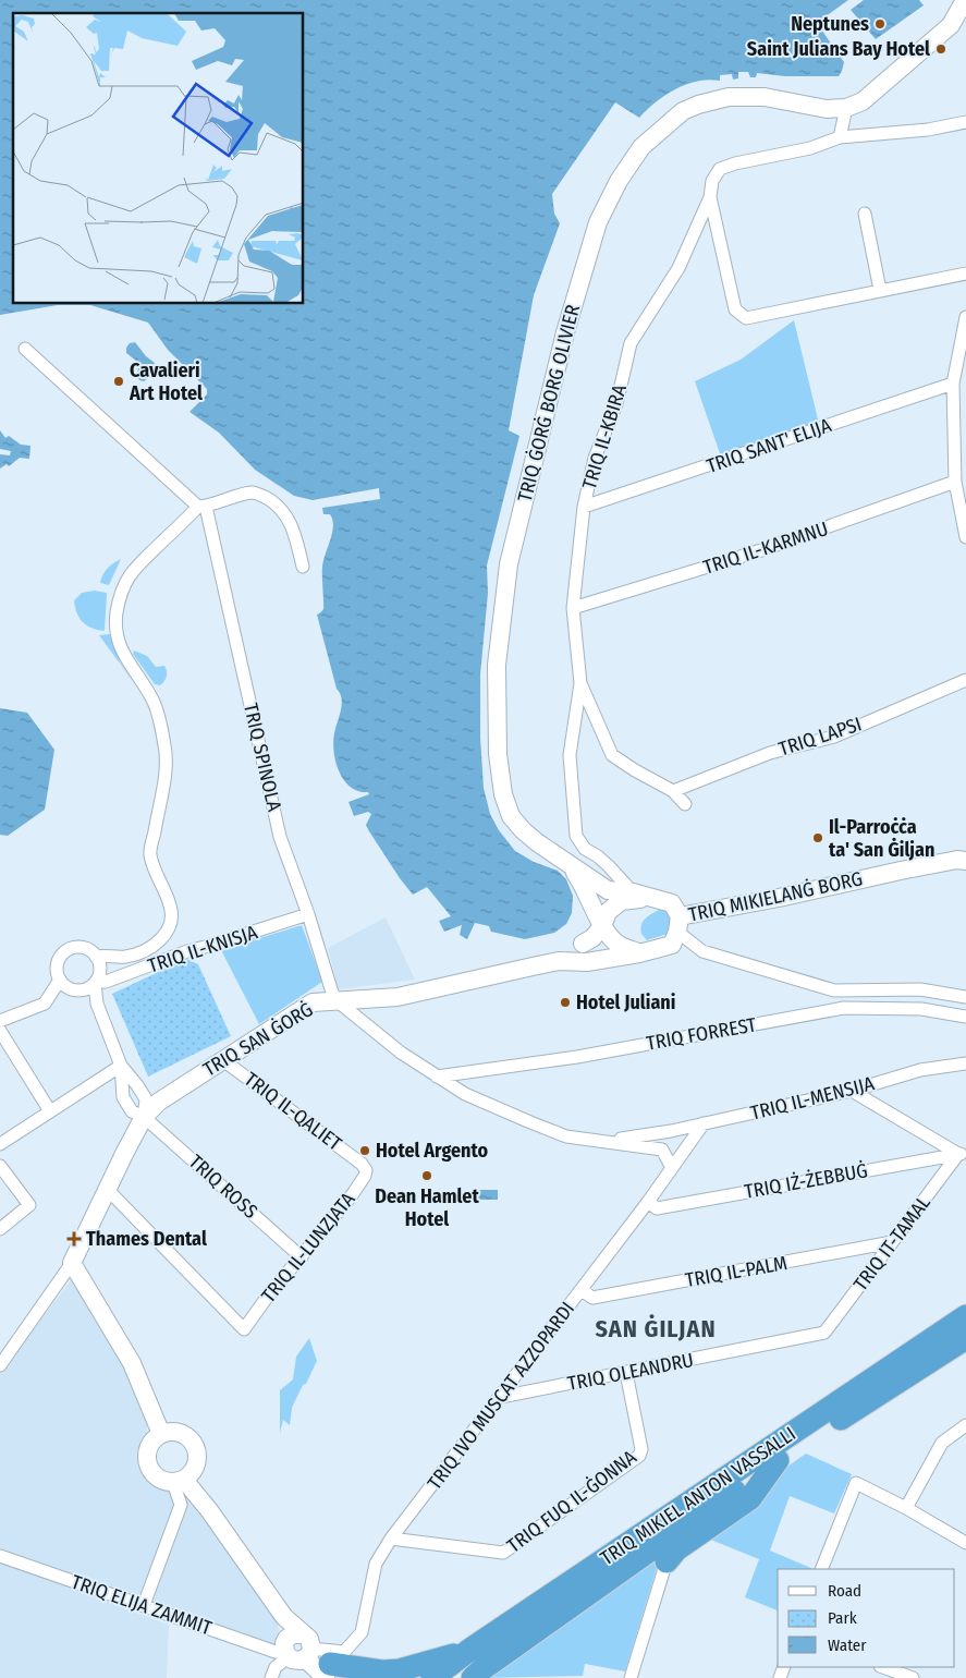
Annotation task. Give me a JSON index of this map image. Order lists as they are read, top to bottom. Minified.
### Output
{"streets":{"highway":["TRIQ MIKIEL ANTON VASSALLI"],"main road":["TRIQ ĠORĠ BORG OLIVIER","TRIQ MIKIELANĠ BORG","TRIQ SAN ĠORĠ"],"street":["TRIQ IL-KBIRA","TRIQ SANT' ELIJA","TRIQ IL-KARMNU","TRIQ LAPSI","TRIQ SPINOLA","TRIQ IL-KNISJA","TRIQ FORREST","TRIQ IL-MENSIJA","TRIQ IL-QALIET","TRIQ IŻ-ŻEBBUĠ","TRIQ ROSS","TRIQ IT-TAMAL","TRIQ IL-LUNZJATA","TRIQ IL-PALM","TRIQ OLEANDRU","TRIQ IVO MUSCAT AZZOPARDI","TRIQ FUQ IL-ĠONNA","TRIQ ELIJA ZAMMIT"]},"crossings":[["TRIQ ĠORĠ BORG OLIVIER","TRIQ MIKIELANĠ BORG"],["TRIQ IL-KBIRA","TRIQ SANT' ELIJA"],["TRIQ IL-KBIRA","TRIQ IL-KARMNU"],["TRIQ IL-KBIRA","TRIQ MIKIELANĠ BORG"],["TRIQ IL-KBIRA","TRIQ SAN ĠORĠ"],["TRIQ SPINOLA","TRIQ IL-KNISJA"],["TRIQ SPINOLA","TRIQ SAN ĠORĠ"],["TRIQ SPINOLA","TRIQ IL-MENSIJA"],["TRIQ MIKIELANĠ BORG","TRIQ SAN ĠORĠ"],["TRIQ IL-KNISJA","TRIQ ROSS"],["TRIQ FORREST","TRIQ IL-MENSIJA"],["TRIQ SAN ĠORĠ","TRIQ IL-MENSIJA"],["TRIQ SAN ĠORĠ","TRIQ IL-QALIET"],["TRIQ SAN ĠORĠ","TRIQ ROSS"],["TRIQ SAN ĠORĠ","TRIQ IL-LUNZJATA"],["TRIQ IL-MENSIJA","TRIQ IVO MUSCAT AZZOPARDI"],["TRIQ IL-QALIET","TRIQ IL-LUNZJATA"],["TRIQ IŻ-ŻEBBUĠ","TRIQ IT-TAMAL"],["TRIQ IŻ-ŻEBBUĠ","TRIQ IVO MUSCAT AZZOPARDI"],["TRIQ ROSS","TRIQ IL-LUNZJATA"],["TRIQ IT-TAMAL","TRIQ IL-PALM"],["TRIQ IT-TAMAL","TRIQ OLEANDRU"],["TRIQ IL-PALM","TRIQ IVO MUSCAT AZZOPARDI"],["TRIQ OLEANDRU","TRIQ IVO MUSCAT AZZOPARDI"],["TRIQ OLEANDRU","TRIQ FUQ IL-ĠONNA"],["TRIQ IVO MUSCAT AZZOPARDI","TRIQ FUQ IL-ĠONNA"],["TRIQ IVO MUSCAT AZZOPARDI","TRIQ ELIJA ZAMMIT"]],"districts":["SAN ĠILJAN"],"places":{"other":["Neptunes","Saint Julians Bay Hotel","Cavalieri Art Hotel","Il-Parroċċa ta' San Ġiljan","Hotel Juliani","Hotel Argento","Dean Hamlet Hotel"],"health":["Thames Dental"]},"legend":["Road","Park","Water"]}
